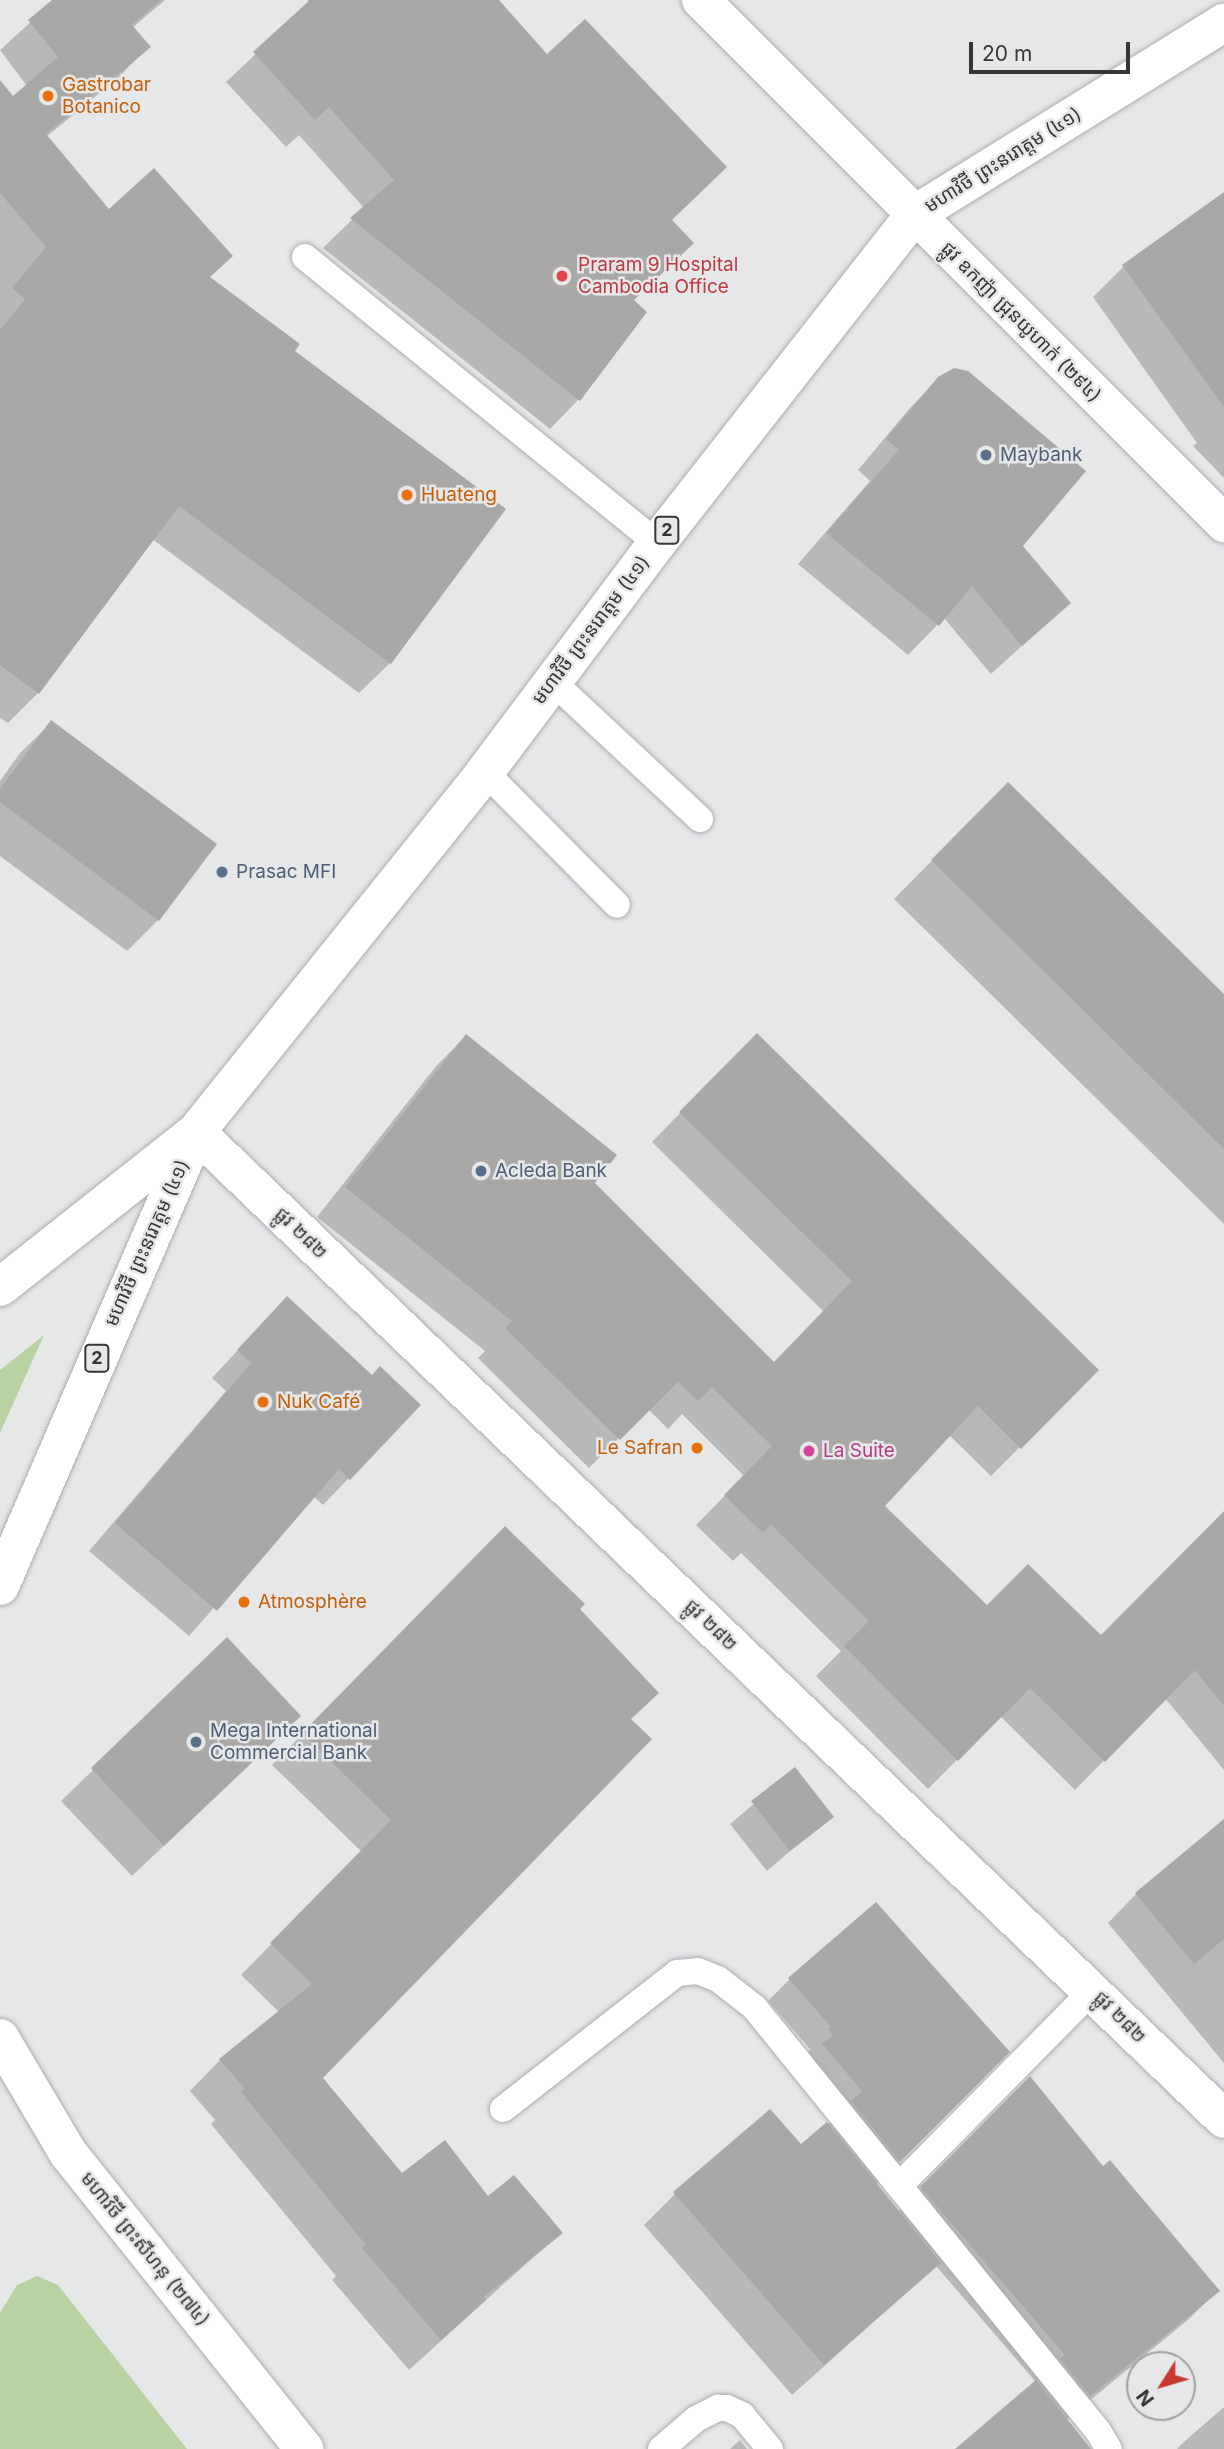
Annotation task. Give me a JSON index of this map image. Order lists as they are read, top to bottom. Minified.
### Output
{"streets":{"main road":["មហាវិថី ព្រះនរោត្តម (៤១)","ផ្លូវ ឧកញ៉ា ជ្រុនយូហាក់ (២៩៤)","2","ផ្លូវ ២៨២","មហាវិថី ព្រះសីហនុ (២៧៤)"]},"crossings":[["មហាវិថី ព្រះនរោត្តម (៤១)","ផ្លូវ ឧកញ៉ា ជ្រុនយូហាក់ (២៩៤)"],["មហាវិថី ព្រះនរោត្តម (៤១)","ផ្លូវ ២៨២"]],"places":["Gastrobar Botanico","Praram 9 Hospital Cambodia Office","Maybank","Huateng","Prasac MFI","Acleda Bank","Nuk Café","Le Safran","La Suite","Atmosphère","Mega International Commercial Bank"],"scale_bar":"20 m","north":"bottom left"}
